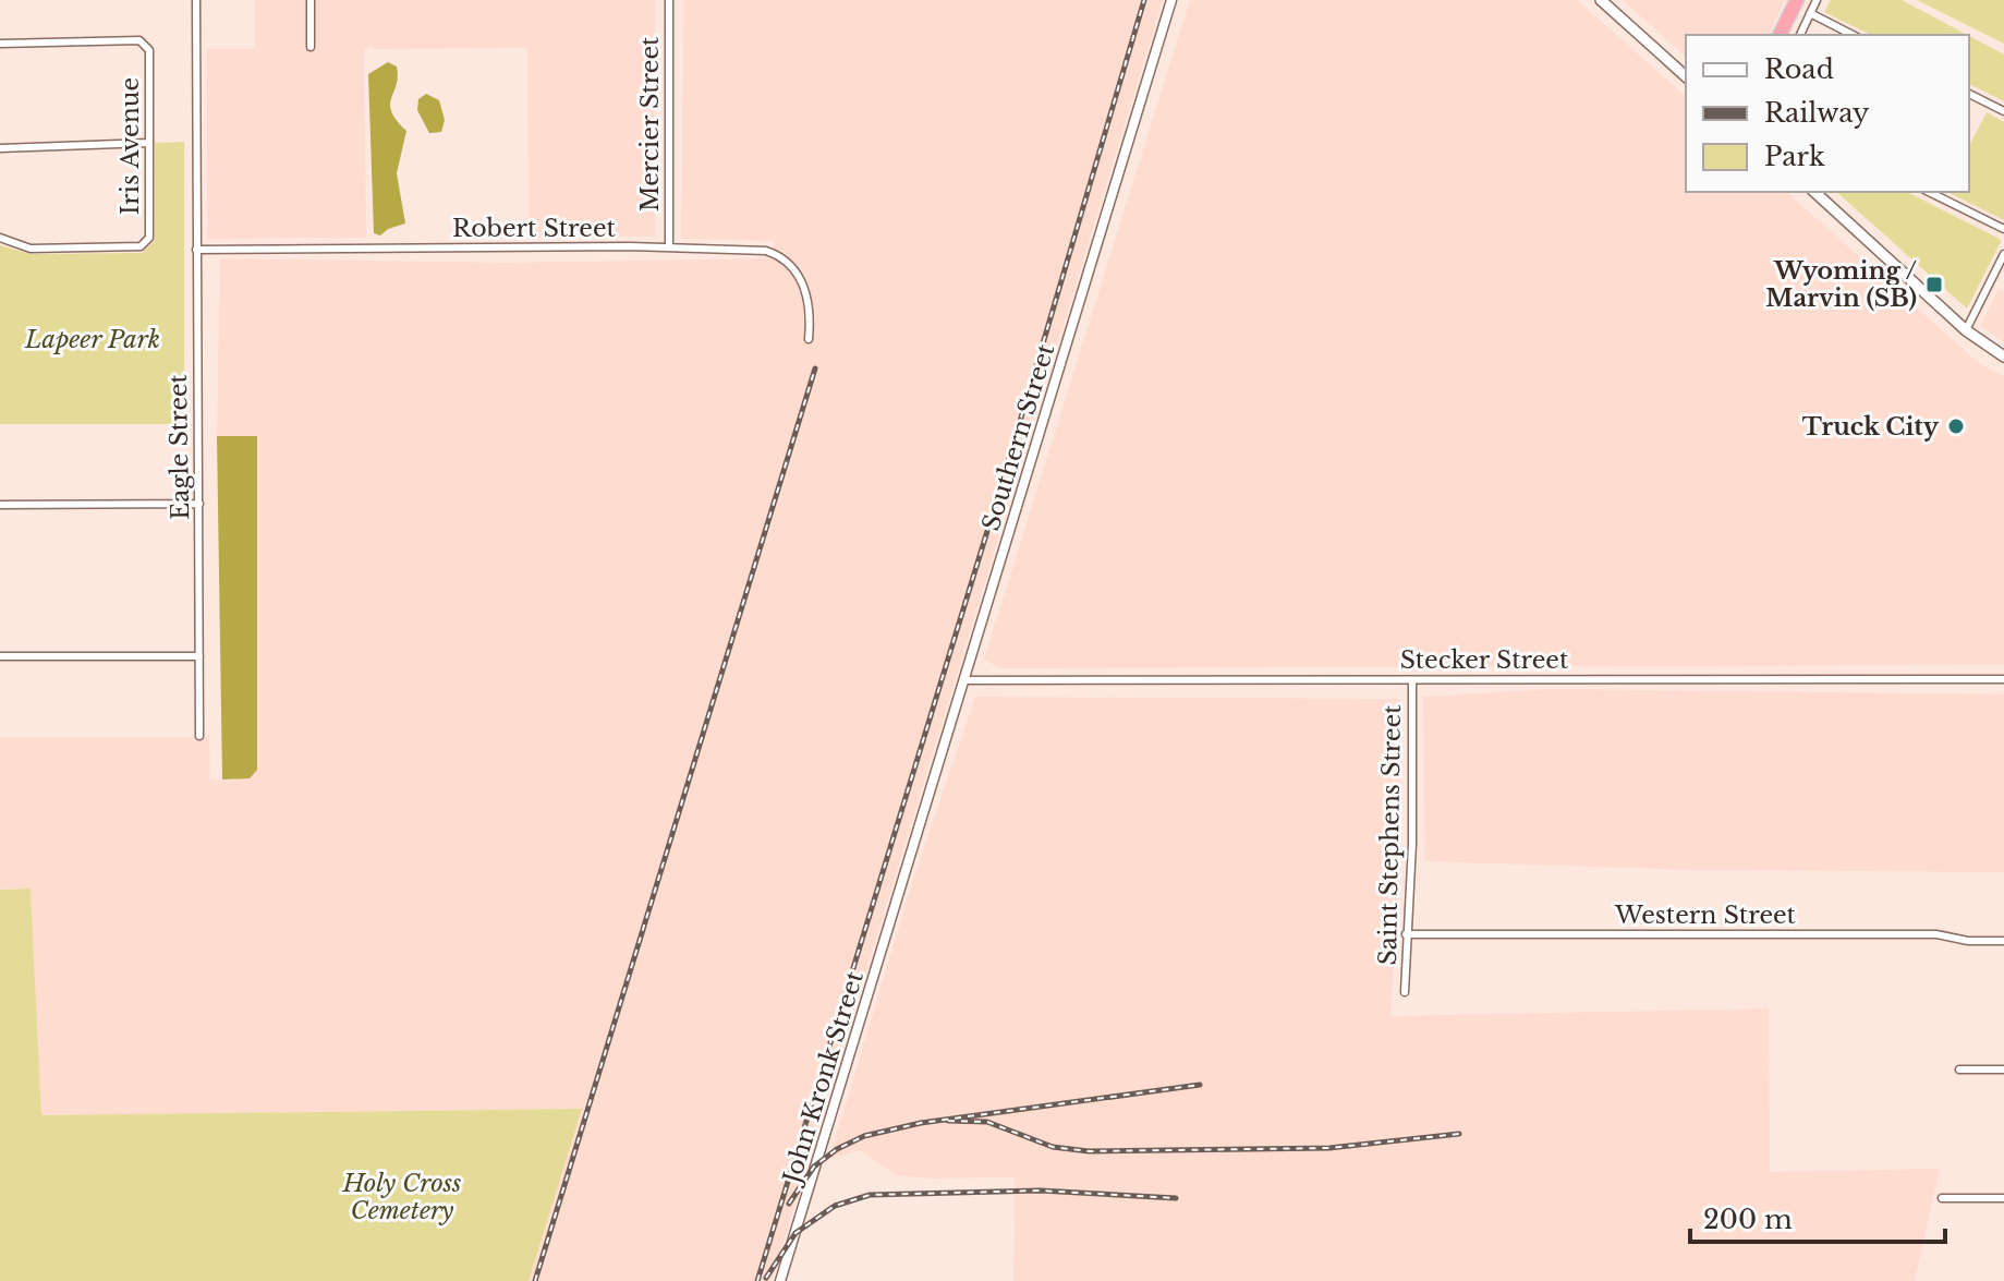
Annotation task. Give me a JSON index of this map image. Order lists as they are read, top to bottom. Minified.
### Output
{"streets":{"street":["Mercier Street","Iris Avenue","Robert Street","Southern Street","Eagle Street","Stecker Street","Saint Stephens Street","Western Street","John Kronk Street"]},"crossings":[["Mercier Street","Robert Street"],["Robert Street","Eagle Street"],["Southern Street","Stecker Street"],["Southern Street","John Kronk Street"],["Stecker Street","Saint Stephens Street"],["Saint Stephens Street","Western Street"]],"parks":["Lapeer Park","Holy Cross Cemetery"],"places":{"transit":["Wyoming / Marvin (SB)"],"other":["Truck City"]},"legend":["Road","Railway","Park"],"scale_bar":"200 m"}
